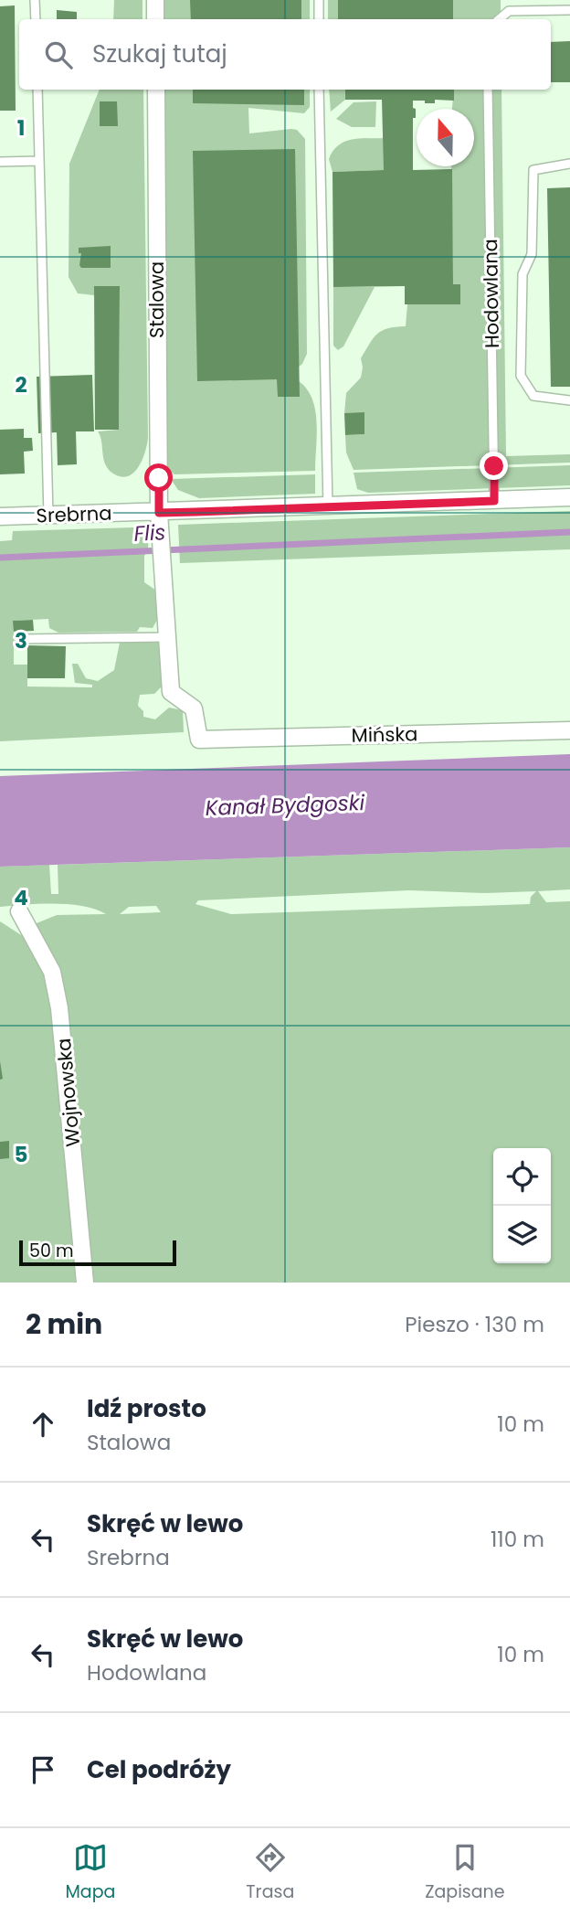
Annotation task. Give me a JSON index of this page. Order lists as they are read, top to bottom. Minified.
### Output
{"streets":{"street":["Stalowa","Srebrna","Mińska","Wojnowska"],"lane":["Hodowlana"]},"crossings":[["Hodowlana","Srebrna"],["Stalowa","Srebrna"],["Stalowa","Mińska"]],"water":["Flis","Kanał Bydgoski"],"scale_bar":"50 m","north":"top","page":{"search":"Szukaj tutaj","scale":"50 m","heading":["2 min","Pieszo · 130 m"],"list":[["Idź prosto","Stalowa","10 m"],["Skręć w lewo","Srebrna","110 m"],["Skręć w lewo","Hodowlana","10 m"],"Cel podróży"],"nav":["Mapa","Trasa","Zapisane"]},"grid":{"rows":["1","2","3","4","5"]}}
